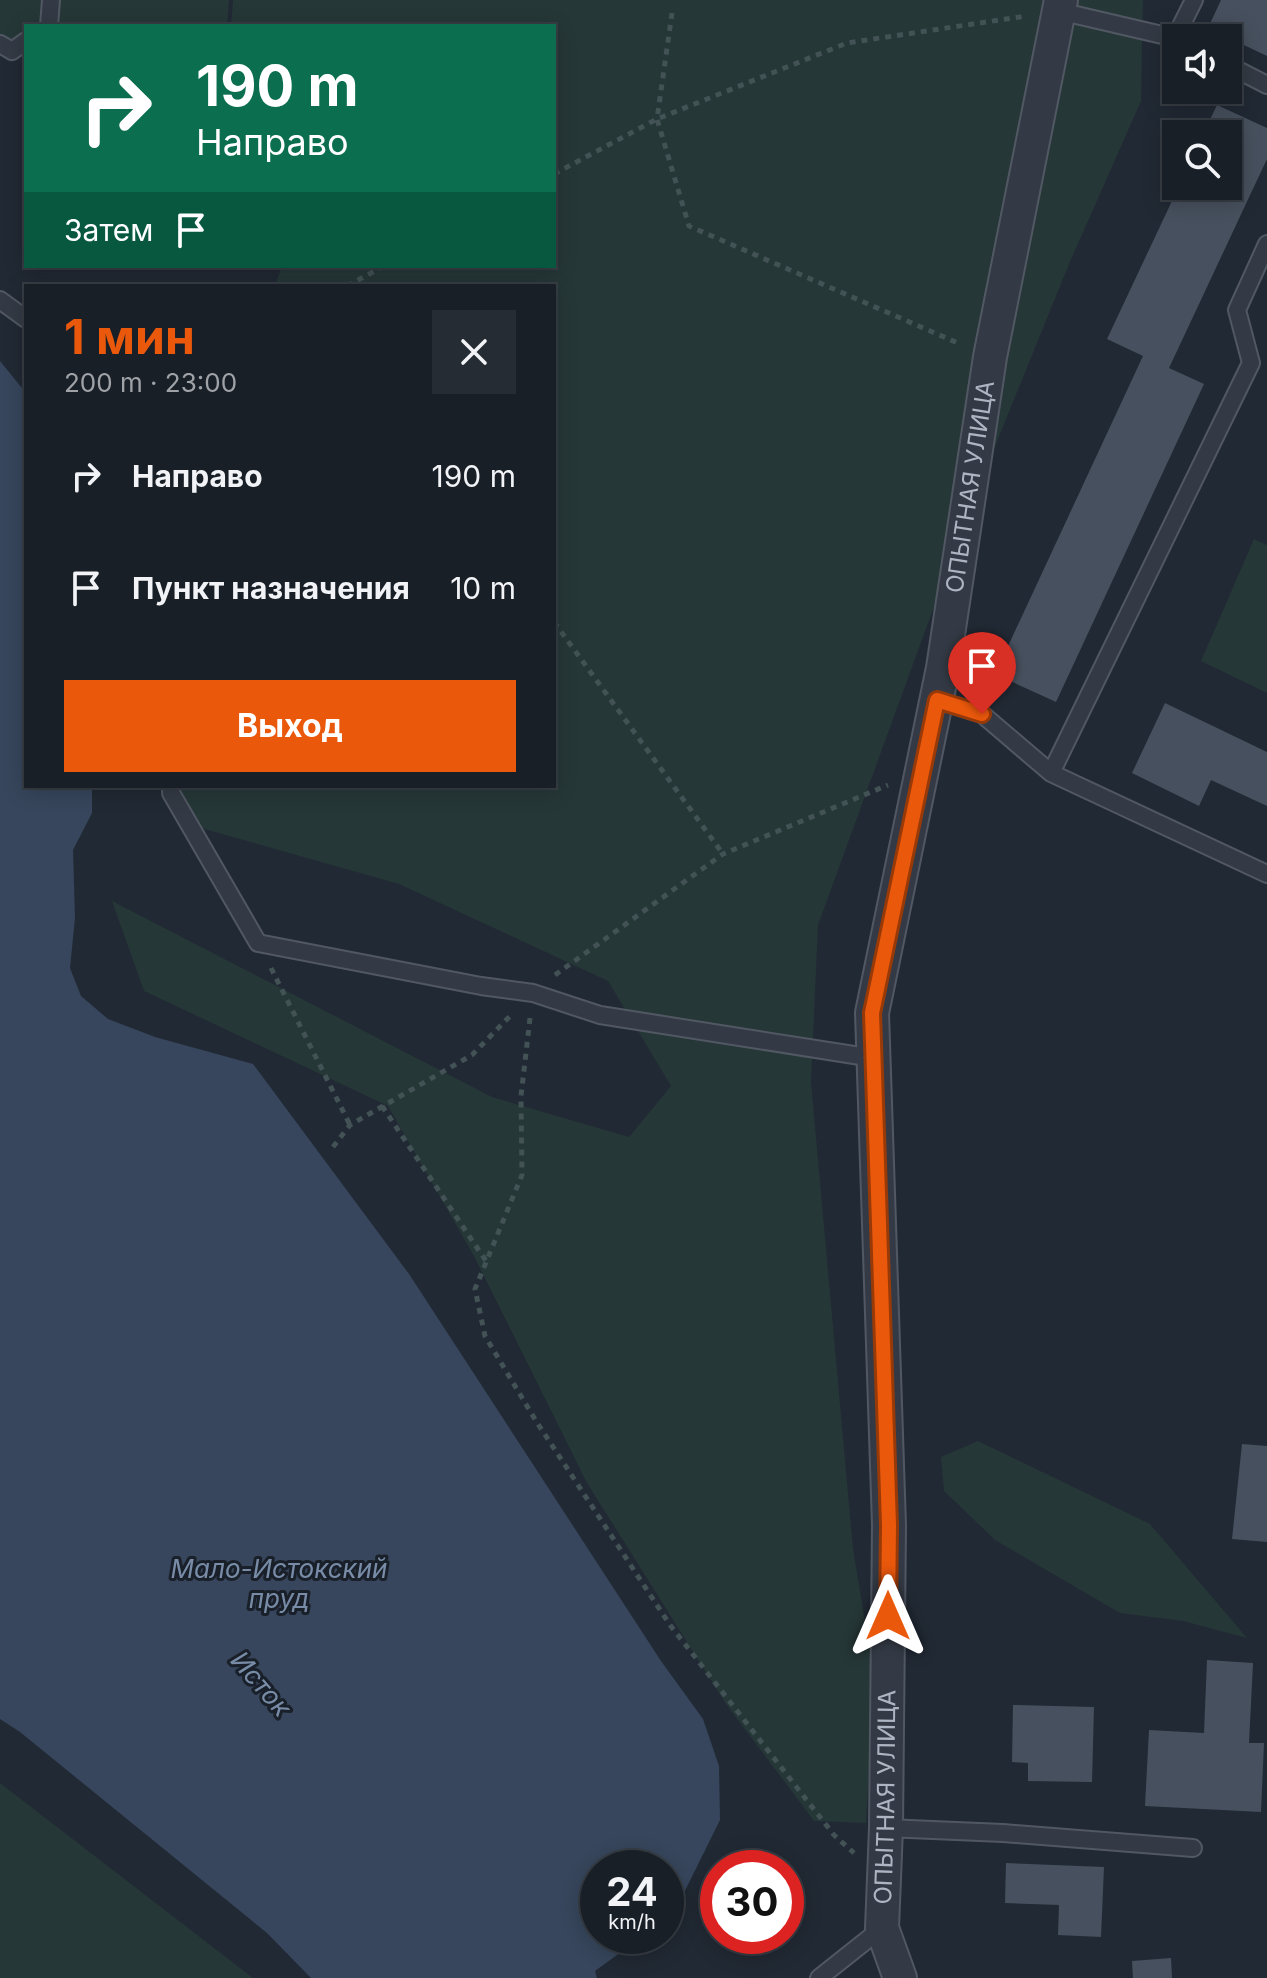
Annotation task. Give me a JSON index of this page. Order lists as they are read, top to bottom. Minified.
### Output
{"streets":{"street":["ОПЫТНАЯ УЛИЦА"]},"water":["Мало-Истокский пруд","Исток"],"page":{"turn":["190 m","Направо"],"then":"Затем","heading":["1 мин","200 m · 23:00"],"list":[{"name":"Направо","value":"190 m"},{"name":"Пункт назначения","value":"10 m"}],"buttons":"Выход","speed":"24 km/h","limit":"30"}}
